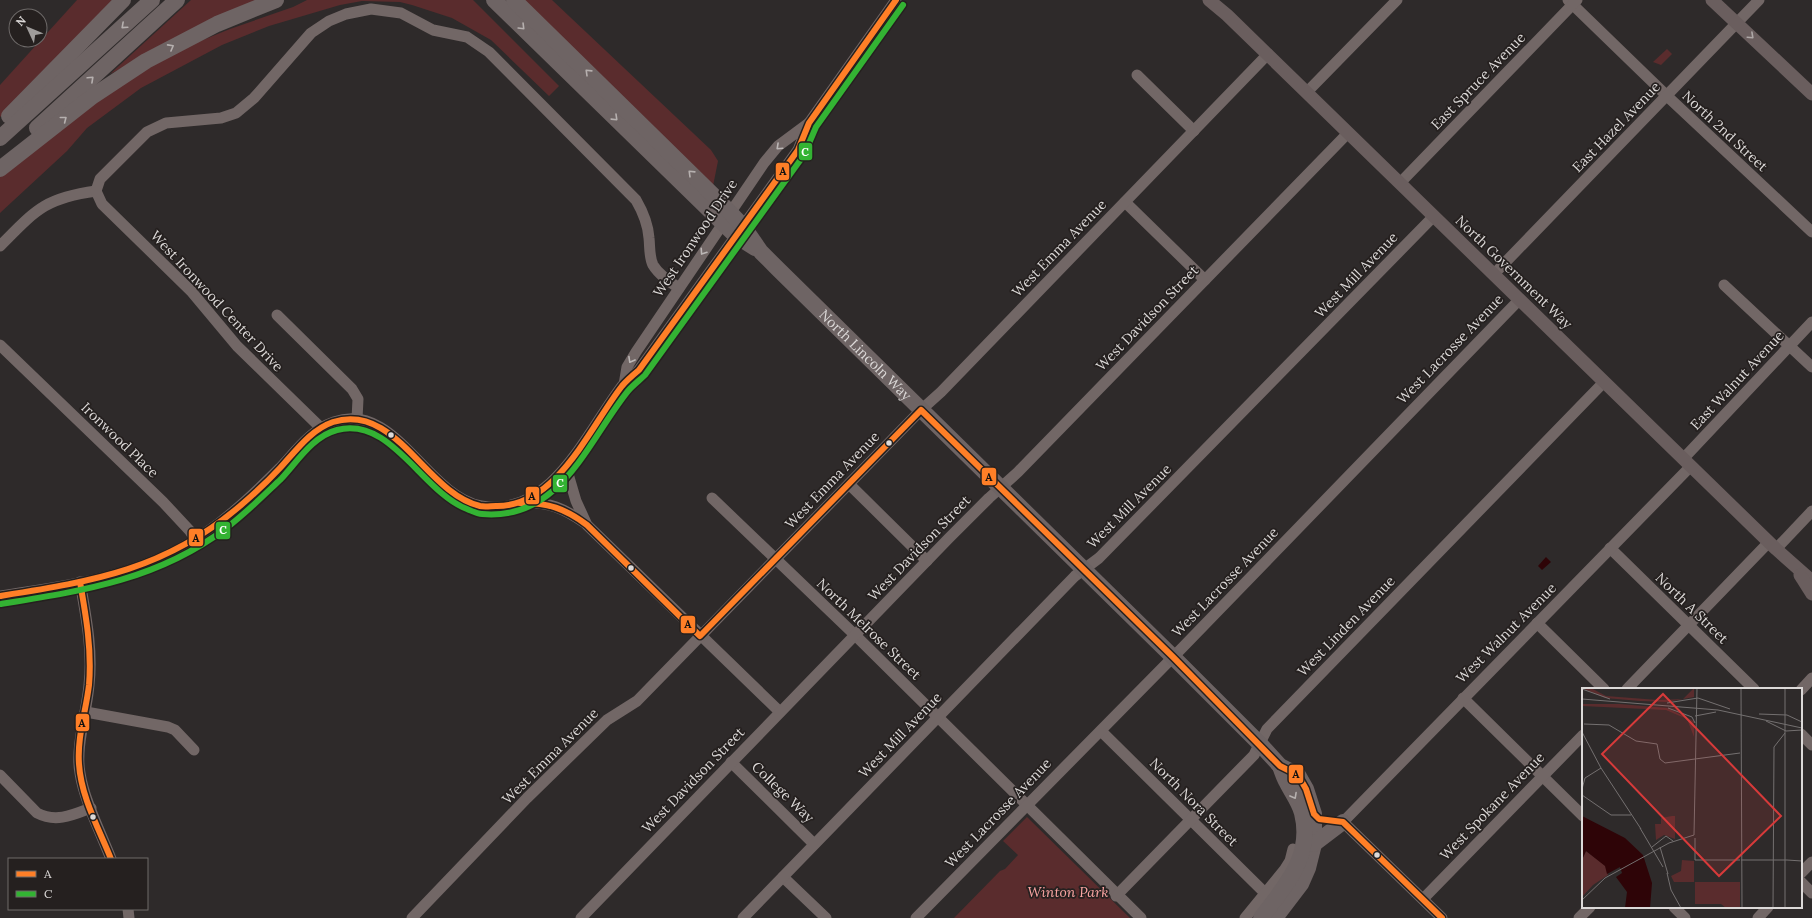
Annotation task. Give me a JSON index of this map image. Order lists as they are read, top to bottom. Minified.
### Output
{"streets":{"highway":["North Lincoln Way"],"main road":["North Government Way"],"street":["East Spruce Avenue","East Hazel Avenue","North 2nd Street","West Ironwood Drive","West Emma Avenue","West Mill Avenue","West Ironwood Center Drive","West Davidson Street","West Lacrosse Avenue","East Walnut Avenue","Ironwood Place","North A Street","West Linden Avenue","North Melrose Street","West Walnut Avenue","College Way","North Nora Street","West Spokane Avenue"]},"crossings":[["East Spruce Avenue","North 2nd Street"],["East Spruce Avenue","North Government Way"],["East Hazel Avenue","North 2nd Street"],["East Hazel Avenue","North Government Way"],["West Ironwood Drive","West Ironwood Center Drive"],["West Ironwood Drive","North Lincoln Way"],["West Ironwood Drive","Ironwood Place"],["West Emma Avenue","North Government Way"],["West Emma Avenue","North Lincoln Way"],["West Emma Avenue","North Melrose Street"],["North Government Way","West Mill Avenue"],["North Government Way","West Davidson Street"],["North Government Way","West Lacrosse Avenue"],["North Government Way","East Walnut Avenue"],["North Government Way","West Linden Avenue"],["North Government Way","West Walnut Avenue"],["West Mill Avenue","North Lincoln Way"],["West Mill Avenue","North Melrose Street"],["West Mill Avenue","College Way"],["West Davidson Street","North Lincoln Way"],["West Davidson Street","North Melrose Street"],["West Davidson Street","College Way"],["West Lacrosse Avenue","North Lincoln Way"],["West Lacrosse Avenue","North Melrose Street"],["West Lacrosse Avenue","North Nora Street"],["North Lincoln Way","West Linden Avenue"],["East Walnut Avenue","West Walnut Avenue"],["North A Street","West Walnut Avenue"],["West Linden Avenue","North Melrose Street"],["West Linden Avenue","North Nora Street"]],"parks":["Winton Park"],"lines":["transit line A","transit line C"],"legend":["A","C"],"north":"top left"}
